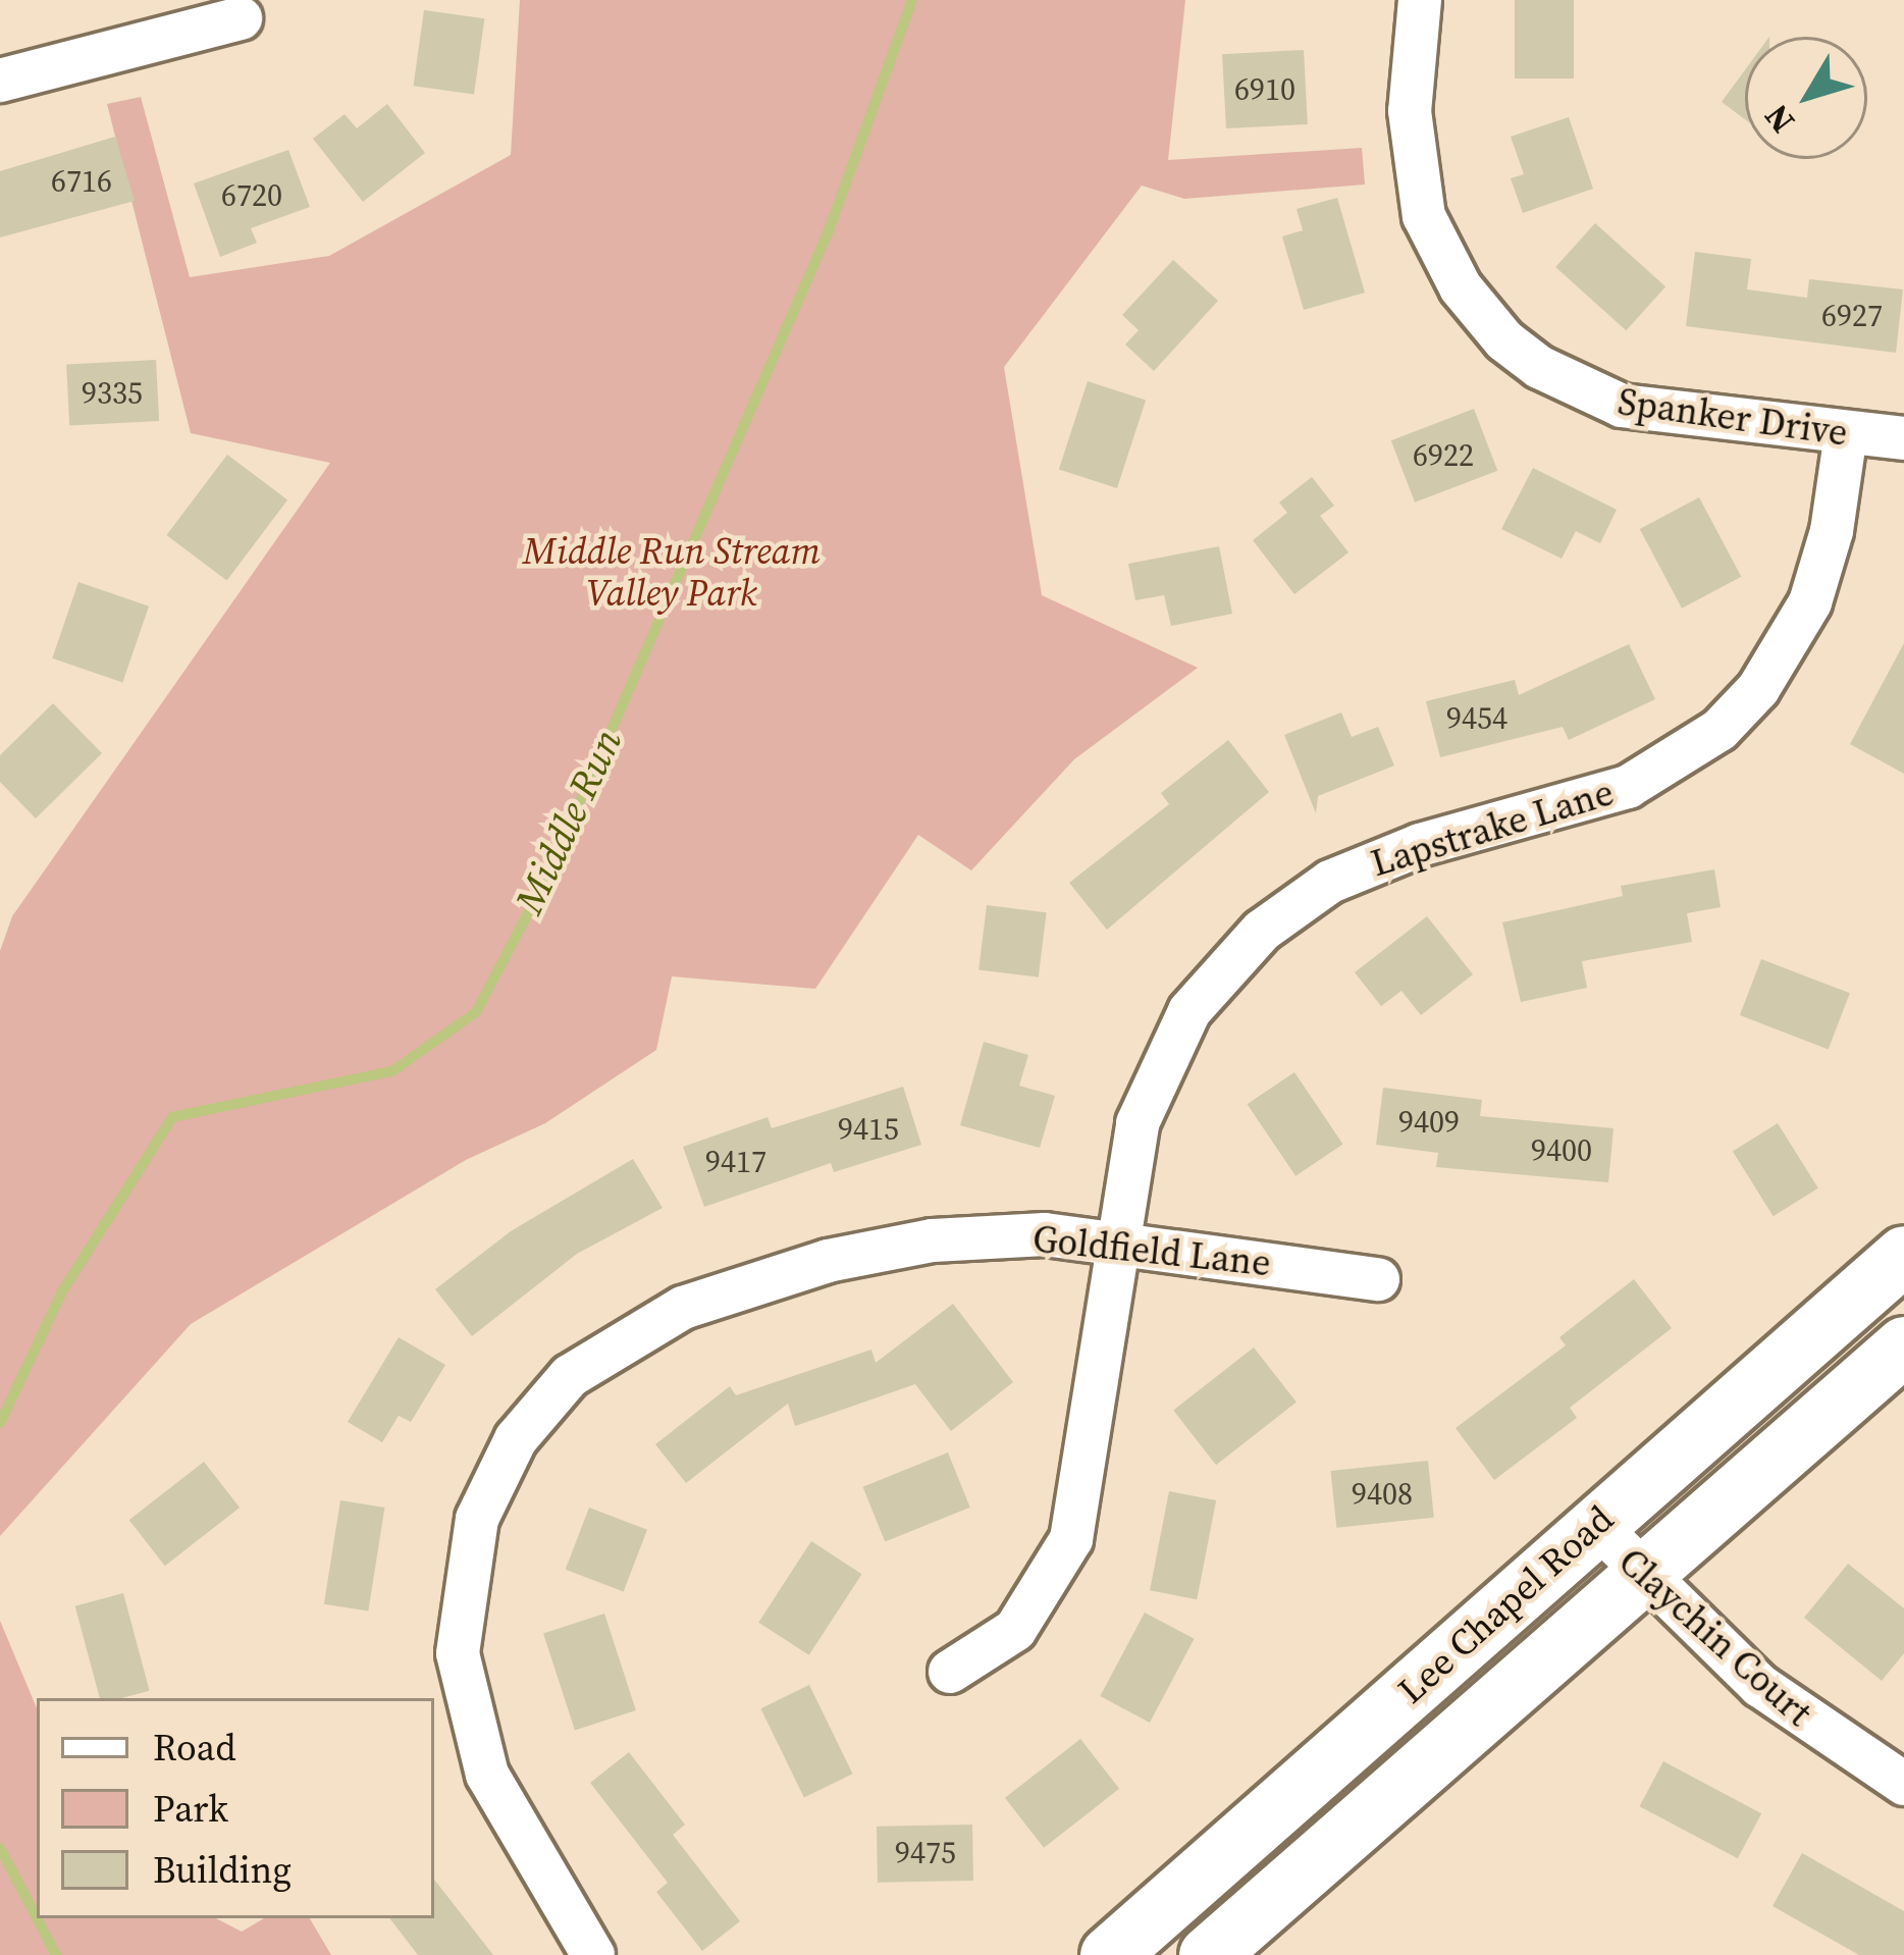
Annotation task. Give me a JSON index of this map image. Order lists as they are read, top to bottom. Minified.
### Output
{"streets":{"main road":["Lee Chapel Road"],"street":["Spanker Drive","Lapstrake Lane","Goldfield Lane","Claychin Court"]},"crossings":[["Spanker Drive","Lapstrake Lane"],["Lapstrake Lane","Goldfield Lane"],["Lee Chapel Road","Claychin Court"]],"water":["Middle Run"],"parks":["Middle Run Stream Valley Park"],"house_numbers":["6910","6716","6720","6927","9335","6922","9454","9409","9415","9400","9417","9408","9475"],"legend":["Road","Park","Building"],"north":"bottom left"}
